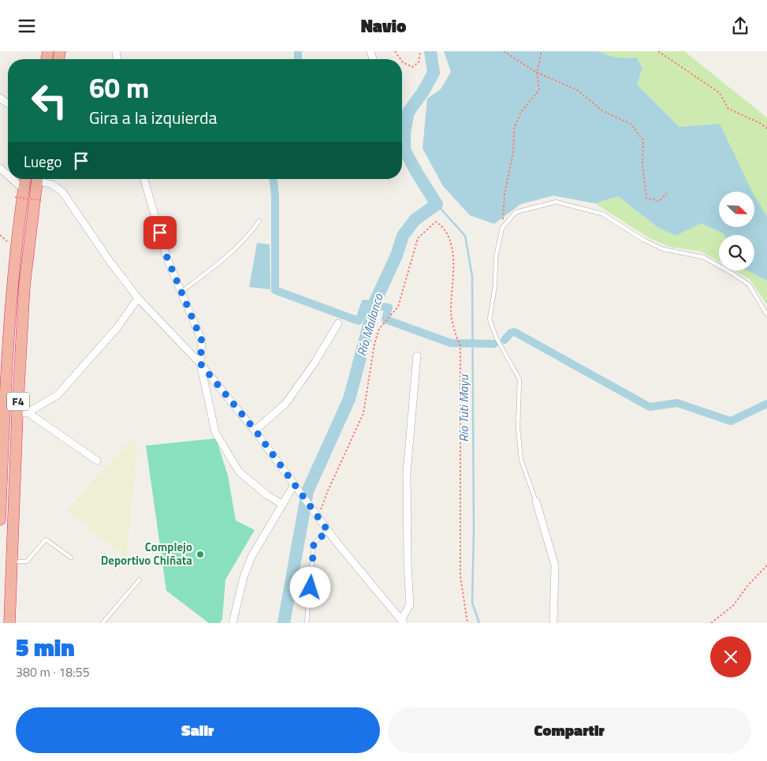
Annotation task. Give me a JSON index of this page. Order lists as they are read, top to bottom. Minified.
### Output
{"streets":{"highway":["F4"]},"water":["Río Mailanco","Río Tuti Mayu"],"places":["Complejo Deportivo Chiñata"],"north":"bottom right","page":{"header":"Navio","turn":["60 m","Gira a la izquierda"],"then":"Luego","heading":["5 min","380 m · 18:55"],"buttons":["Salir","Compartir"]}}
